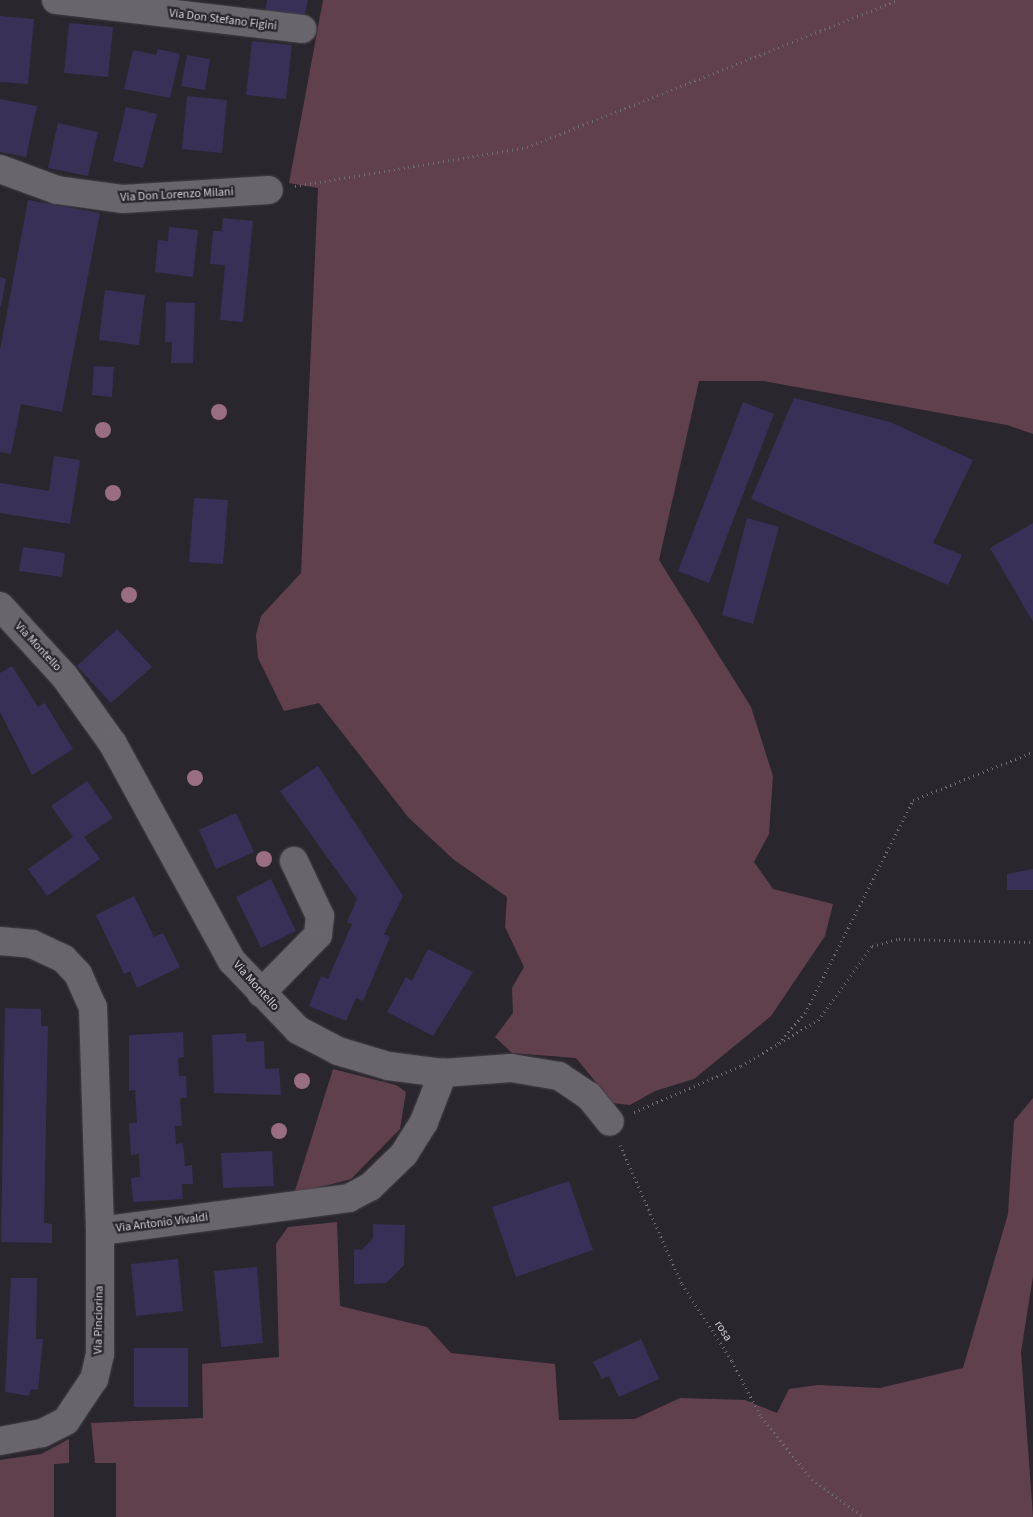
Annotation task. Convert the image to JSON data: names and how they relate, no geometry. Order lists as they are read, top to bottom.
{
  "streets": {
    "street": [
      "Via Don Stefano Figini",
      "Via Don Lorenzo Milani",
      "Via Montello",
      "Via Antonio Vivaldi",
      "Via Pinciorina"
    ],
    "path": ["rosa"]
  },
  "crossings": [
    ["Via Montello", "Via Antonio Vivaldi"],
    ["Via Montello", "rosa"],
    ["Via Antonio Vivaldi", "Via Pinciorina"]
  ]
}
